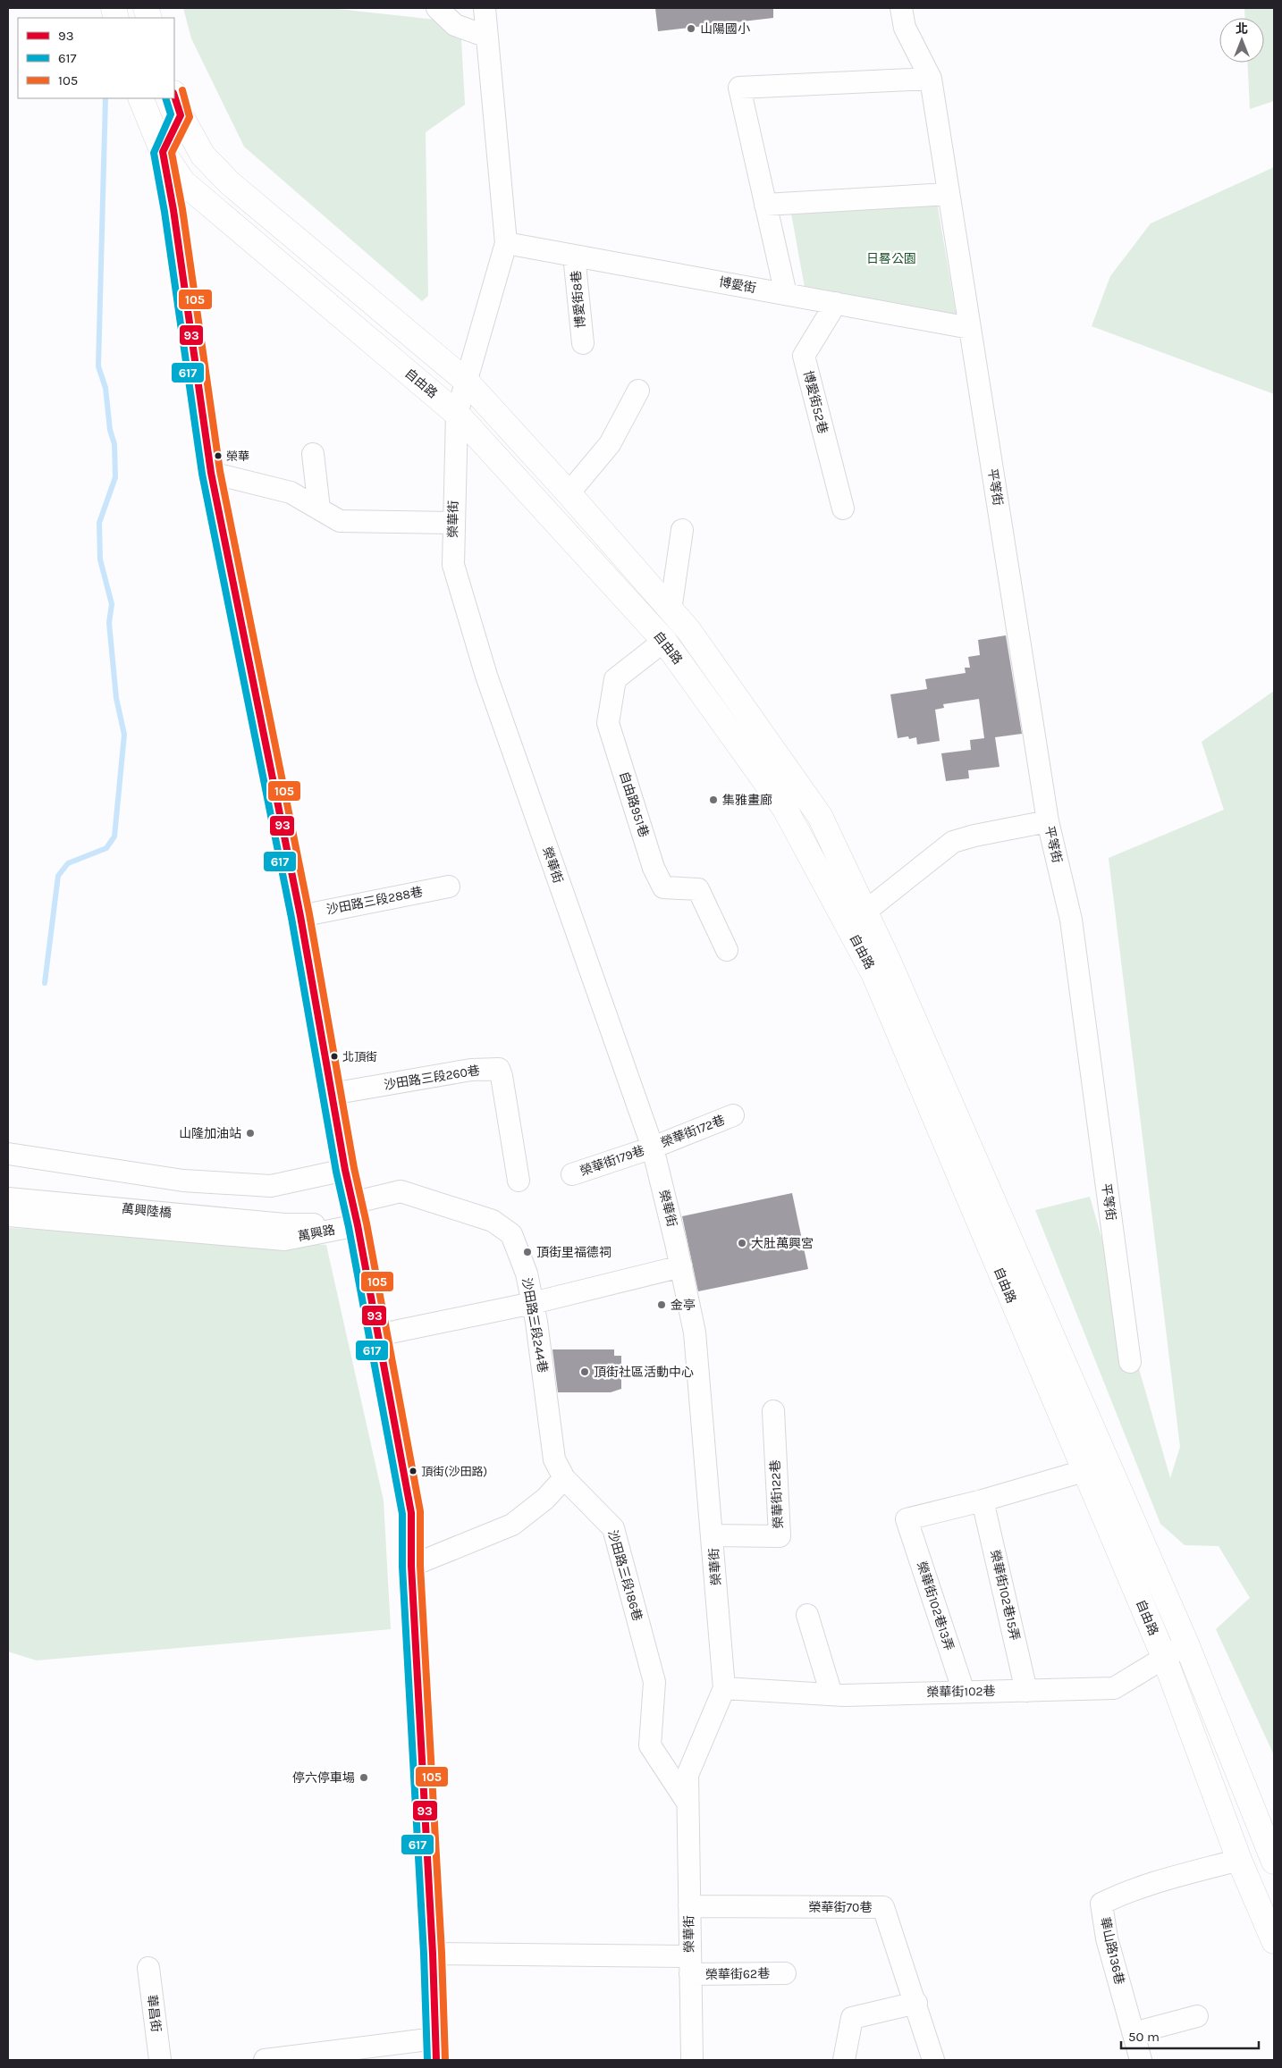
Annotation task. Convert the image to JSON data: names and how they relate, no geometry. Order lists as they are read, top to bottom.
{
  "streets": {
    "main road": ["自由路"],
    "street": [
      "博愛街",
      "博愛街8巷",
      "博愛街52巷",
      "平等街",
      "榮華街",
      "自由路951巷",
      "沙田路三段288巷",
      "沙田路三段260巷",
      "榮華街172巷",
      "榮華街179巷",
      "萬興陸橋",
      "萬興路",
      "沙田路三段244巷",
      "榮華街122巷",
      "沙田路三段186巷",
      "榮華街102巷15弄",
      "榮華街102巷13弄",
      "榮華街102巷",
      "榮華街70巷",
      "華山路136巷",
      "榮華街62巷",
      "華昌街"
    ]
  },
  "crossings": [
    ["博愛街", "博愛街8巷"],
    ["博愛街", "博愛街52巷"],
    ["博愛街", "平等街"],
    ["博愛街", "榮華街"],
    ["自由路", "榮華街"],
    ["自由路", "自由路951巷"],
    ["自由路", "榮華街102巷"],
    ["自由路", "華山路136巷"],
    ["榮華街", "榮華街172巷"],
    ["榮華街", "榮華街179巷"],
    ["榮華街", "榮華街122巷"],
    ["榮華街", "沙田路三段186巷"],
    ["榮華街", "榮華街102巷"],
    ["榮華街", "榮華街70巷"],
    ["榮華街", "榮華街62巷"],
    ["榮華街172巷", "榮華街179巷"],
    ["萬興陸橋", "萬興路"],
    ["沙田路三段244巷", "沙田路三段186巷"],
    ["榮華街102巷15弄", "榮華街102巷13弄"],
    ["榮華街102巷15弄", "榮華街102巷"],
    ["榮華街102巷13弄", "榮華街102巷"]
  ],
  "parks": ["日晷公園"],
  "places": [
    "山陽國小",
    "榮華",
    "集雅畫廊",
    "北頂街",
    "山隆加油站",
    "大肚萬興宮",
    "頂街里福德祠",
    "金亭",
    "頂街社區活動中心",
    "頂街(沙田路)",
    "停六停車場"
  ],
  "lines": ["transit line 105", "transit line 93", "transit line 617"],
  "legend": ["93", "617", "105"],
  "scale_bar": "50 m",
  "north": "top"
}
